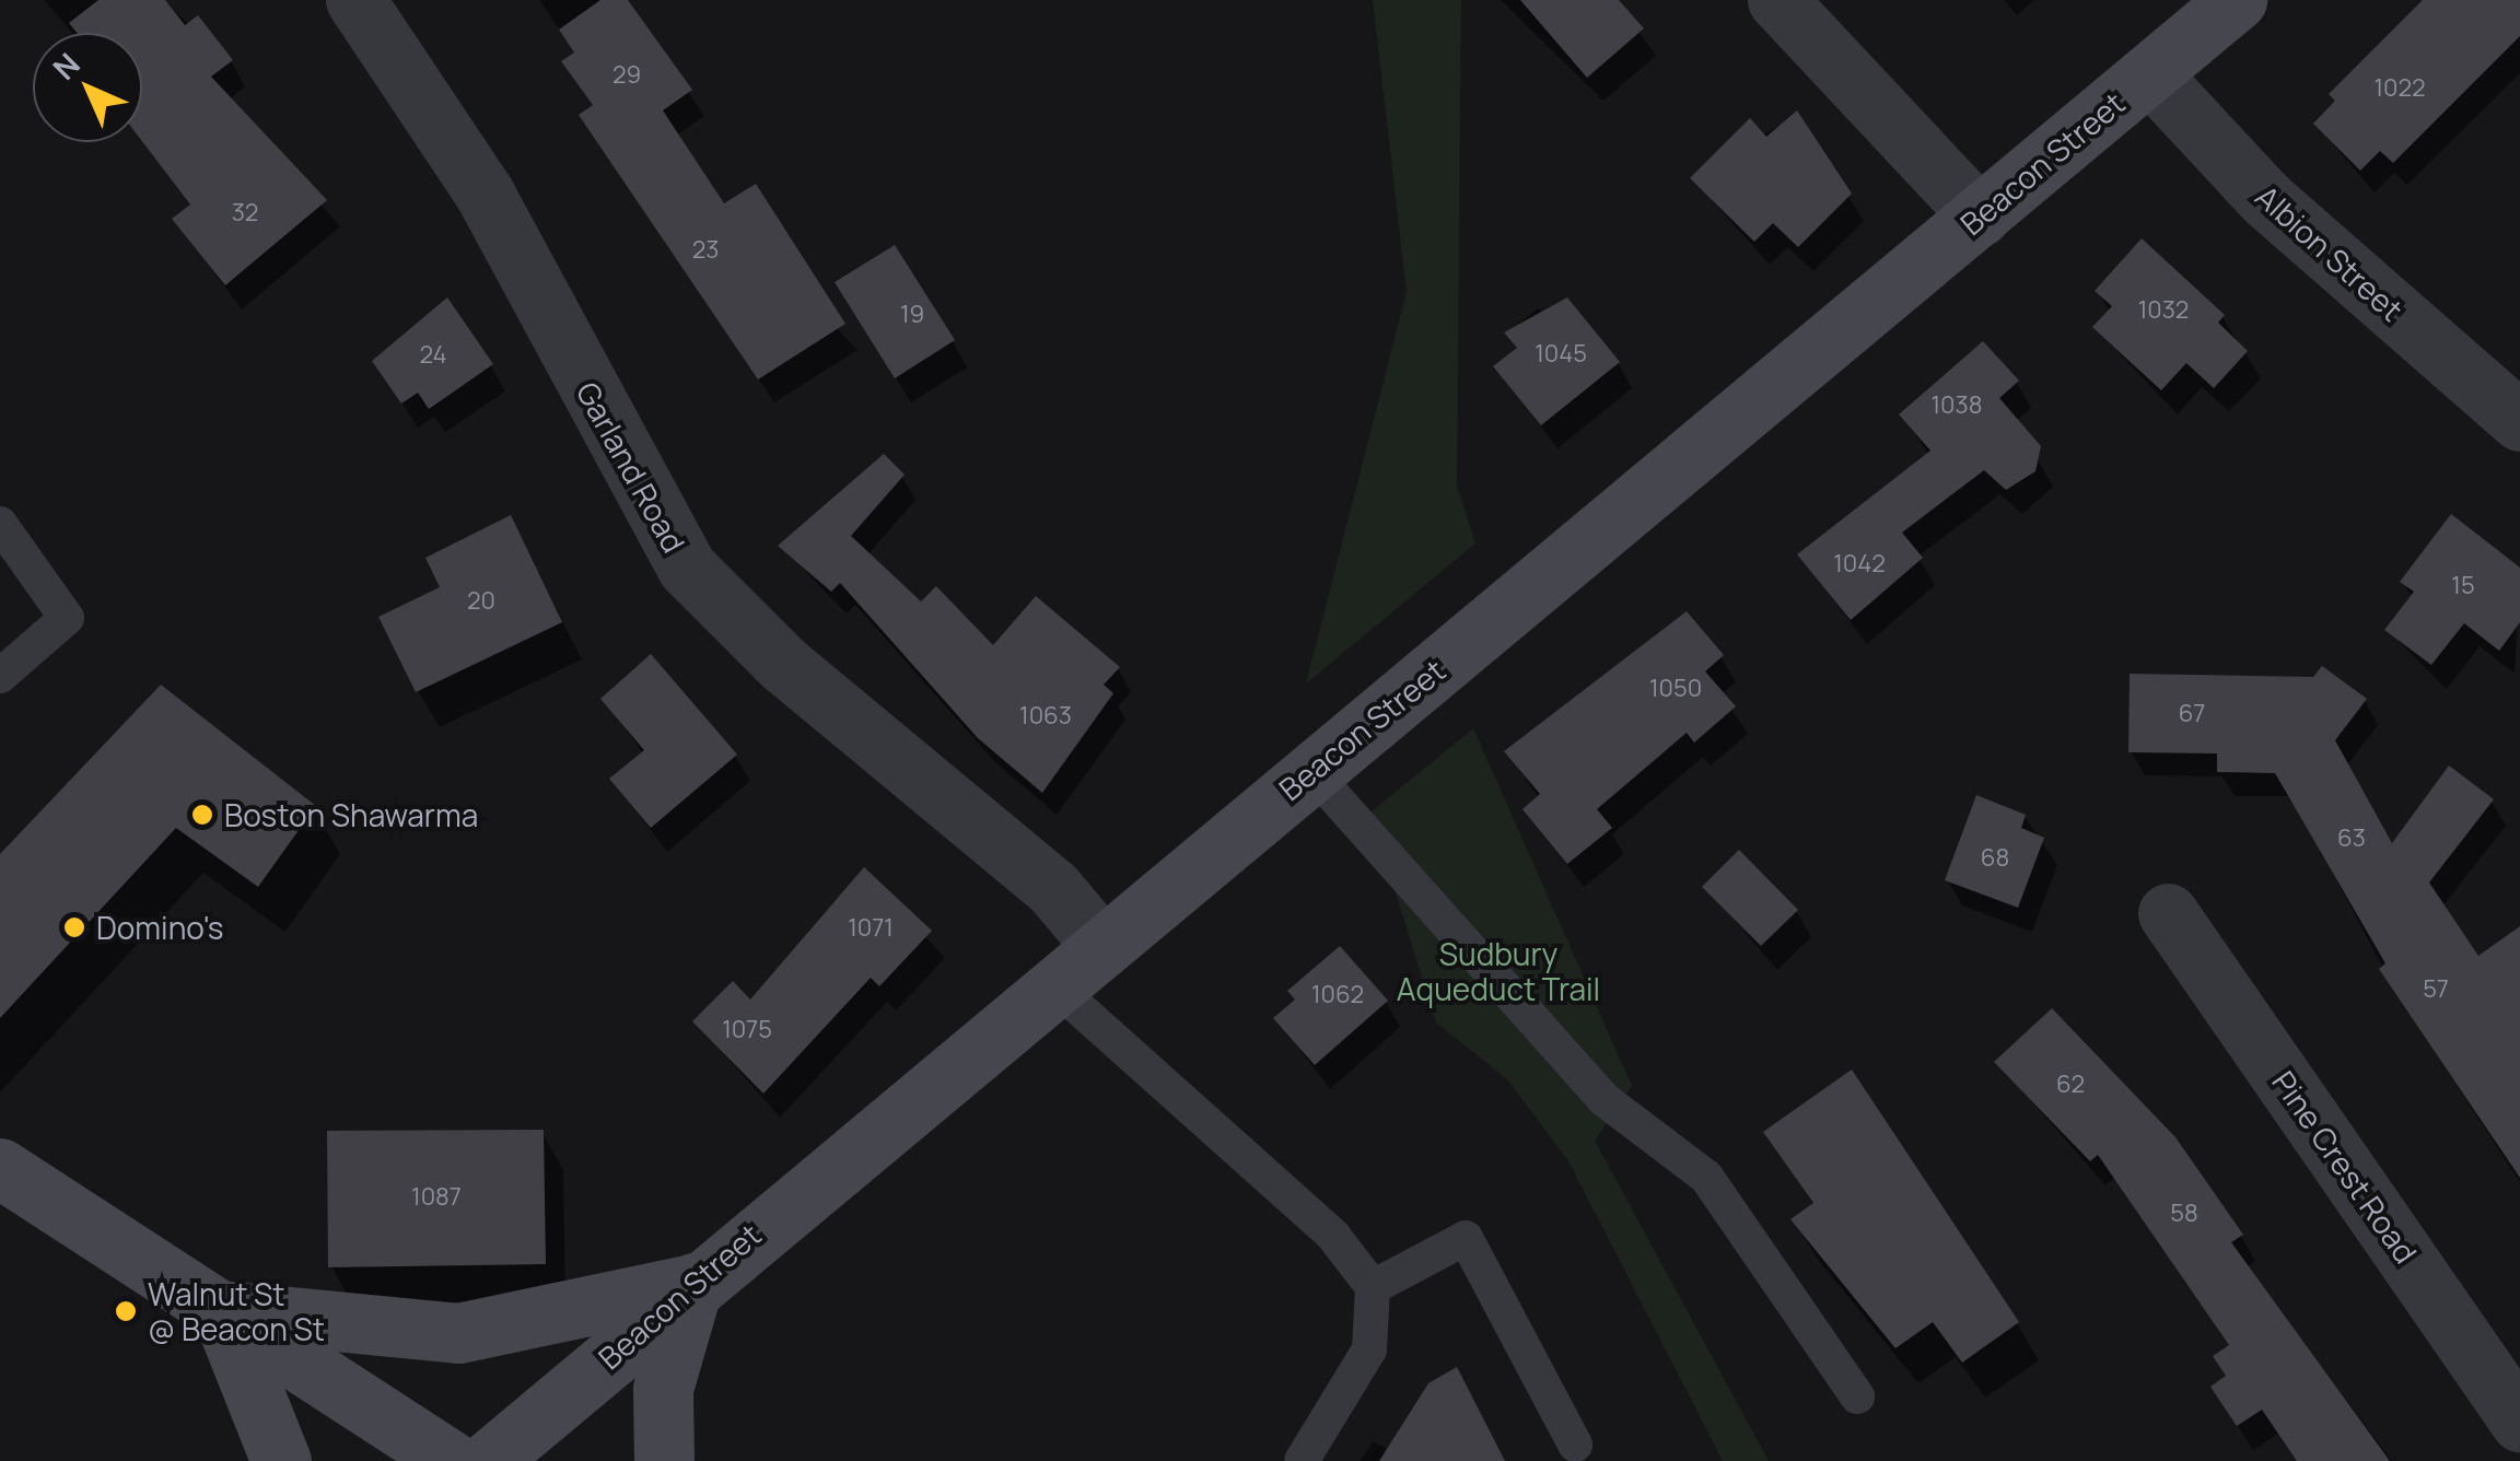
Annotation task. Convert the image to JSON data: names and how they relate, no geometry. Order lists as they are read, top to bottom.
{
  "streets": {
    "main road": ["Beacon Street"],
    "street": ["Albion Street", "Garland Road", "Pine Crest Road"]
  },
  "crossings": [
    ["Beacon Street", "Albion Street"],
    ["Beacon Street", "Garland Road"]
  ],
  "parks": ["Sudbury Aqueduct Trail"],
  "places": ["Boston Shawarma", "Domino's", "Walnut St @ Beacon St"],
  "house_numbers": [
    "29",
    "1022",
    "32",
    "23",
    "1032",
    "19",
    "1045",
    "24",
    "1038",
    "1042",
    "15",
    "20",
    "1050",
    "67",
    "1063",
    "63",
    "68",
    "1071",
    "57",
    "1062",
    "1075",
    "62",
    "1087",
    "58"
  ],
  "north": "top left"
}
